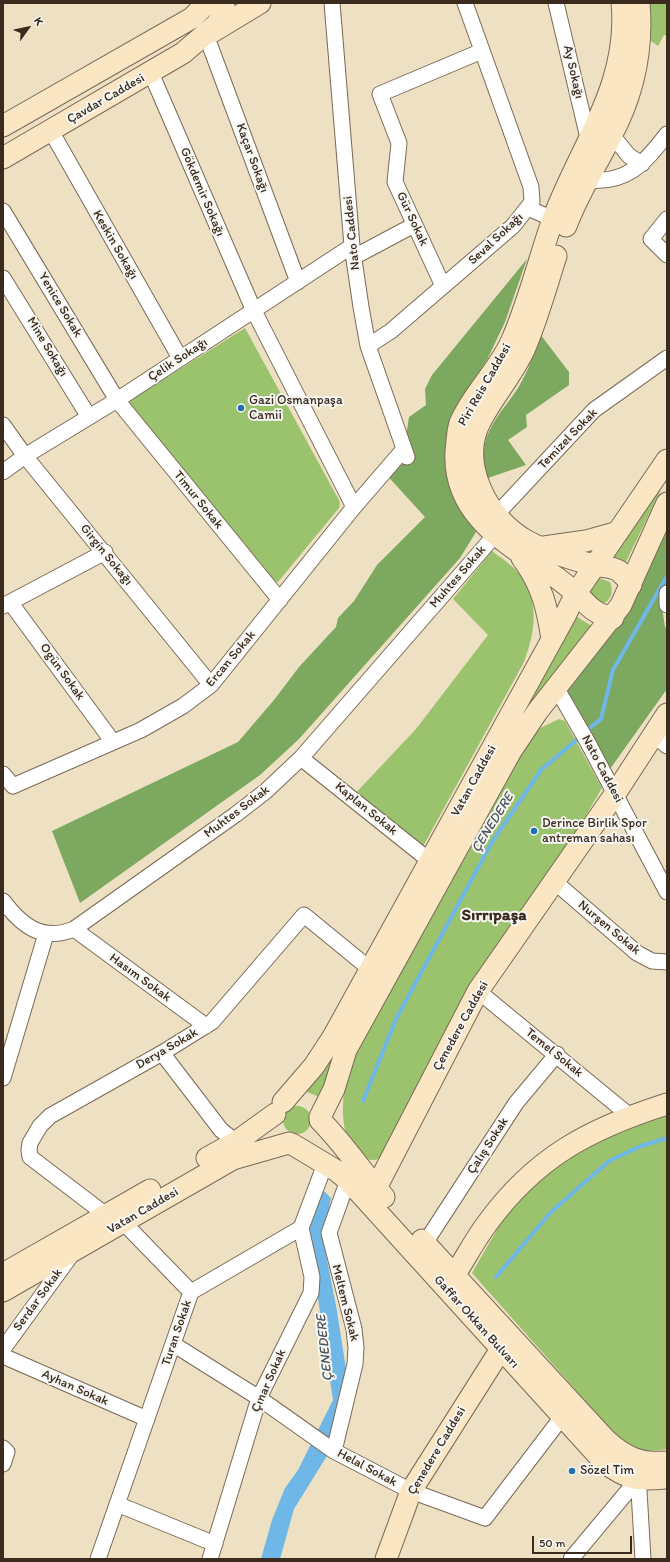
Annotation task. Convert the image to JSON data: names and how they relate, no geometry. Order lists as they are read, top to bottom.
{
  "streets": {
    "main road": [
      "Çavdar Caddesi",
      "Piri Reis Caddesi",
      "Vatan Caddesi",
      "Çenedere Caddesi",
      "Gaffar Okkan Bulvarı"
    ],
    "street": [
      "Ay Sokağı",
      "Kaçar Sokağı",
      "Gökdemir Sokağı",
      "Gür Sokak",
      "Nato Caddesi",
      "Seval Sokağı",
      "Keskin Sokağı",
      "Yenice Sokak",
      "Mine Sokağı",
      "Çelik Sokağı",
      "Temizel Sokak",
      "Timur Sokak",
      "Girgin Sokağı",
      "Muhtes Sokak",
      "Ercan Sokak",
      "Ogün Sokak",
      "Kaplan Sokak",
      "Nurşen Sokak",
      "Hasım Sokak",
      "Derya Sokak",
      "Temel Sokak",
      "Çalış Sokak",
      "Serdar Sokak",
      "Meltem Sokak",
      "Turan Sokak",
      "Çınar Sokak",
      "Ayhan Sokak",
      "Helal Sokak"
    ]
  },
  "crossings": [
    ["Ay Sokağı", "Piri Reis Caddesi"],
    ["Çavdar Caddesi", "Kaçar Sokağı"],
    ["Çavdar Caddesi", "Gökdemir Sokağı"],
    ["Çavdar Caddesi", "Keskin Sokağı"],
    ["Kaçar Sokağı", "Çelik Sokağı"],
    ["Gökdemir Sokağı", "Çelik Sokağı"],
    ["Gökdemir Sokağı", "Ercan Sokak"],
    ["Gür Sokak", "Seval Sokağı"],
    ["Gür Sokak", "Çelik Sokağı"],
    ["Nato Caddesi", "Seval Sokağı"],
    ["Nato Caddesi", "Çelik Sokağı"],
    ["Nato Caddesi", "Ercan Sokak"],
    ["Nato Caddesi", "Vatan Caddesi"],
    ["Nato Caddesi", "Çenedere Caddesi"],
    ["Keskin Sokağı", "Çelik Sokağı"],
    ["Yenice Sokak", "Çelik Sokağı"],
    ["Yenice Sokak", "Timur Sokak"],
    ["Mine Sokağı", "Çelik Sokağı"],
    ["Çelik Sokağı", "Timur Sokak"],
    ["Çelik Sokağı", "Girgin Sokağı"],
    ["Piri Reis Caddesi", "Temizel Sokak"],
    ["Piri Reis Caddesi", "Muhtes Sokak"],
    ["Piri Reis Caddesi", "Vatan Caddesi"],
    ["Temizel Sokak", "Muhtes Sokak"],
    ["Timur Sokak", "Ercan Sokak"],
    ["Girgin Sokağı", "Ercan Sokak"],
    ["Muhtes Sokak", "Kaplan Sokak"],
    ["Muhtes Sokak", "Hasım Sokak"],
    ["Ercan Sokak", "Ogün Sokak"],
    ["Vatan Caddesi", "Kaplan Sokak"],
    ["Vatan Caddesi", "Derya Sokak"],
    ["Vatan Caddesi", "Serdar Sokak"],
    ["Vatan Caddesi", "Gaffar Okkan Bulvarı"],
    ["Nurşen Sokak", "Çenedere Caddesi"],
    ["Hasım Sokak", "Derya Sokak"],
    ["Çenedere Caddesi", "Temel Sokak"],
    ["Çenedere Caddesi", "Gaffar Okkan Bulvarı"],
    ["Çenedere Caddesi", "Helal Sokak"],
    ["Temel Sokak", "Çalış Sokak"],
    ["Çalış Sokak", "Gaffar Okkan Bulvarı"],
    ["Meltem Sokak", "Gaffar Okkan Bulvarı"],
    ["Meltem Sokak", "Helal Sokak"],
    ["Gaffar Okkan Bulvarı", "Helal Sokak"],
    ["Turan Sokak", "Çınar Sokak"],
    ["Turan Sokak", "Ayhan Sokak"],
    ["Turan Sokak", "Helal Sokak"],
    ["Çınar Sokak", "Helal Sokak"]
  ],
  "districts": ["Sırrıpaşa"],
  "water": ["ÇENEDERE"],
  "places": ["Gazi Osmanpaşa Camii", "Derince Birlik Spor antreman sahası", "Sözel Tim"],
  "scale_bar": "50 m",
  "north": "top right"
}
